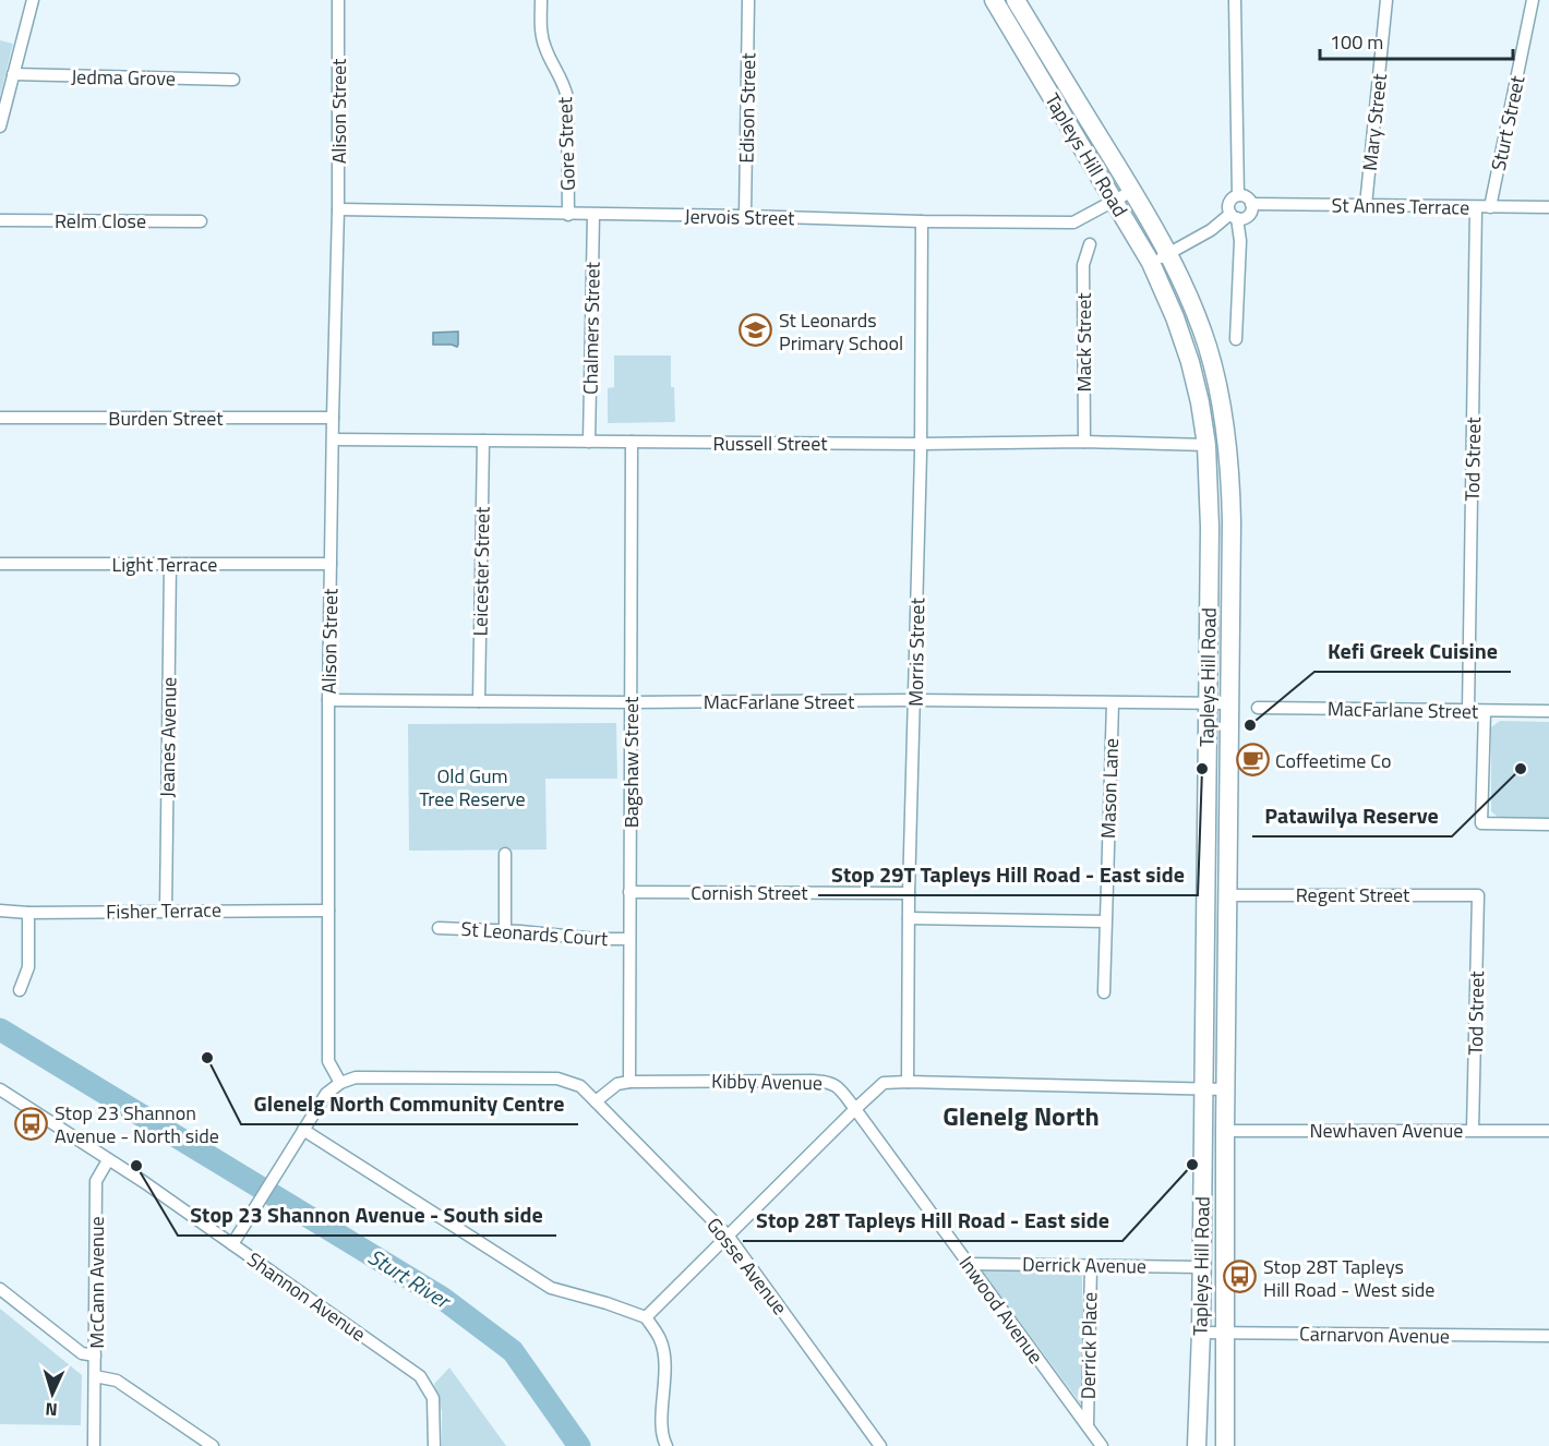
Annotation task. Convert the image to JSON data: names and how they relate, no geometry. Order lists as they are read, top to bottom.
{
  "streets": {
    "main road": ["Tapleys Hill Road"],
    "street": [
      "Jedma Grove",
      "Edison Street",
      "Alison Street",
      "Mary Street",
      "Sturt Street",
      "Gore Street",
      "St Annes Terrace",
      "Jervois Street",
      "Relm Close",
      "Chalmers Street",
      "Mack Street",
      "Burden Street",
      "Russell Street",
      "Tod Street",
      "Light Terrace",
      "Leicester Street",
      "Morris Street",
      "MacFarlane Street",
      "Jeanes Avenue",
      "Bagshaw Street",
      "Mason Lane",
      "Cornish Street",
      "Regent Street",
      "Fisher Terrace",
      "St Leonards Court",
      "Kibby Avenue",
      "Newhaven Avenue",
      "Derrick Avenue",
      "Gosse Avenue",
      "McCann Avenue",
      "Shannon Avenue",
      "Inwood Avenue",
      "Carnarvon Avenue",
      "Derrick Place"
    ]
  },
  "crossings": [
    ["Edison Street", "Jervois Street"],
    ["Alison Street", "Jervois Street"],
    ["Alison Street", "Burden Street"],
    ["Alison Street", "Russell Street"],
    ["Alison Street", "Light Terrace"],
    ["Alison Street", "MacFarlane Street"],
    ["Alison Street", "Fisher Terrace"],
    ["Mary Street", "St Annes Terrace"],
    ["Sturt Street", "St Annes Terrace"],
    ["Gore Street", "Jervois Street"],
    ["Tapleys Hill Road", "Jervois Street"],
    ["Tapleys Hill Road", "Russell Street"],
    ["Tapleys Hill Road", "MacFarlane Street"],
    ["Tapleys Hill Road", "Regent Street"],
    ["Tapleys Hill Road", "Newhaven Avenue"],
    ["Tapleys Hill Road", "Derrick Avenue"],
    ["Tapleys Hill Road", "Carnarvon Avenue"],
    ["St Annes Terrace", "Tod Street"],
    ["Jervois Street", "Chalmers Street"],
    ["Jervois Street", "Morris Street"],
    ["Chalmers Street", "Russell Street"],
    ["Mack Street", "Russell Street"],
    ["Russell Street", "Leicester Street"],
    ["Russell Street", "Morris Street"],
    ["Russell Street", "Bagshaw Street"],
    ["Tod Street", "MacFarlane Street"],
    ["Tod Street", "Regent Street"],
    ["Tod Street", "Newhaven Avenue"],
    ["Light Terrace", "Jeanes Avenue"],
    ["Leicester Street", "MacFarlane Street"],
    ["Morris Street", "MacFarlane Street"],
    ["Morris Street", "Cornish Street"],
    ["MacFarlane Street", "Bagshaw Street"],
    ["MacFarlane Street", "Mason Lane"],
    ["Jeanes Avenue", "Fisher Terrace"],
    ["Bagshaw Street", "Cornish Street"],
    ["Bagshaw Street", "St Leonards Court"],
    ["Bagshaw Street", "Kibby Avenue"],
    ["Kibby Avenue", "Gosse Avenue"],
    ["Kibby Avenue", "Inwood Avenue"],
    ["Derrick Avenue", "Inwood Avenue"],
    ["Derrick Avenue", "Derrick Place"],
    ["McCann Avenue", "Shannon Avenue"],
    ["Inwood Avenue", "Derrick Place"]
  ],
  "districts": ["Glenelg North"],
  "water": ["Sturt River"],
  "parks": ["Old Gum Tree Reserve"],
  "places": {
    "school or university": ["St Leonards Primary School"],
    "other": [
      "Kefi Greek Cuisine",
      "Stop 29T Tapleys Hill Road - East side",
      "Patawilya Reserve",
      "Glenelg North Community Centre",
      "Stop 28T Tapleys Hill Road - East side",
      "Stop 23 Shannon Avenue - South side"
    ],
    "cafe": ["Coffeetime Co"],
    "bus stop": ["Stop 23 Shannon Avenue - North side", "Stop 28T Tapleys Hill Road - West side"]
  },
  "scale_bar": "100 m",
  "north": "bottom"
}
